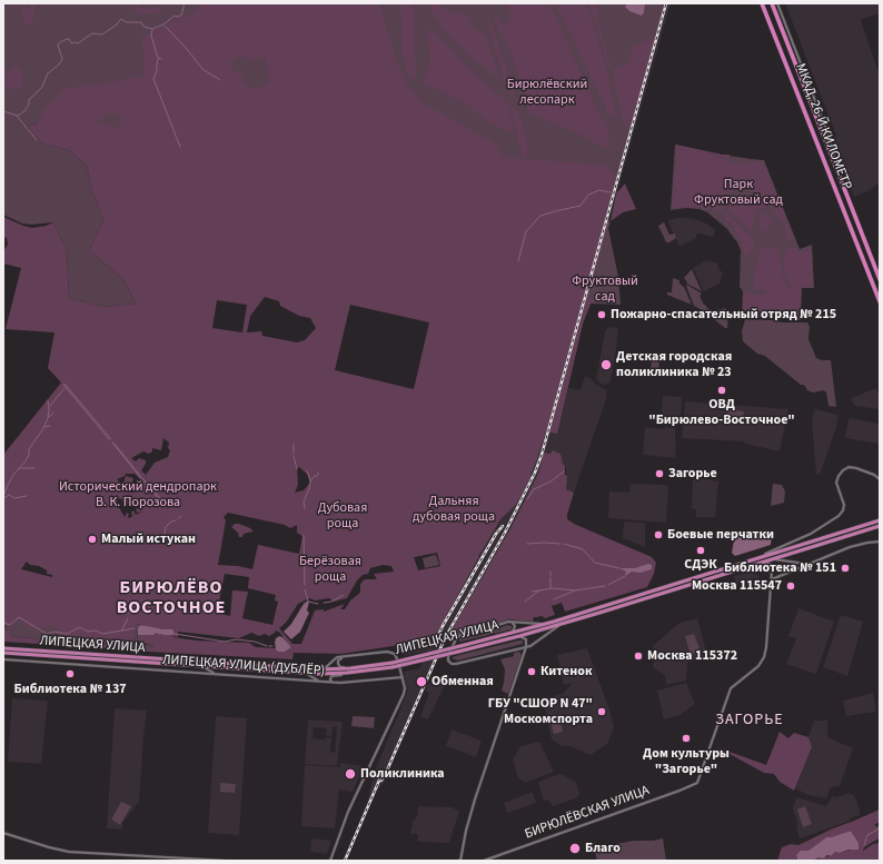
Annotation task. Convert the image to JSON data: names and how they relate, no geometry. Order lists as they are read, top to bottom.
{
  "streets": {
    "highway": ["МКАД, 26-Й КИЛОМЕТР"],
    "main road": ["ЛИПЕЦКАЯ УЛИЦА"],
    "street": ["ЛИПЕЦКАЯ УЛИЦА (ДУБЛЁР)", "БИРЮЛЁВСКАЯ УЛИЦА"]
  },
  "districts": ["БИРЮЛЁВО ВОСТОЧНОЕ", "ЗАГОРЬЕ"],
  "parks": [
    "Бирюлёвский лесопарк",
    "Парк Фруктовый сад",
    "Фруктовый сад",
    "Исторический дендропарк В. К. Порозова",
    "Дальняя дубовая роща",
    "Дубовая роща",
    "Берёзовая роща"
  ],
  "places": [
    "Пожарно-спасательный отряд № 215",
    "Детская городская поликлиника № 23",
    "ОВД \"Бирюлево-Восточное\"",
    "Загорье",
    "Боевые перчатки",
    "Малый истукан",
    "СДЭК",
    "Библиотека № 151",
    "Москва 115547",
    "Москва 115372",
    "Китенок",
    "Библиотека № 137",
    "Обменная",
    "ГБУ \"СШОР N 47\" Москомспорта",
    "Дом культуры \"Загорье\"",
    "Поликлиника",
    "Благо"
  ]
}
